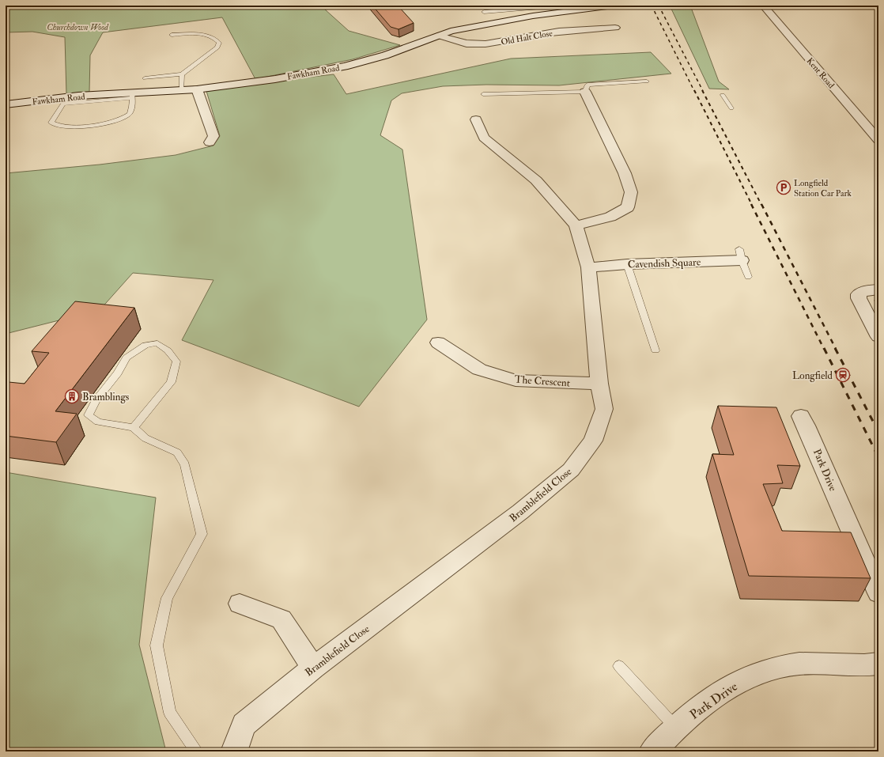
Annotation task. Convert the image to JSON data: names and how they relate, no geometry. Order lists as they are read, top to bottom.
{
  "streets": {
    "street": [
      "Old Halt Close",
      "Fawkham Road",
      "Kent Road",
      "Cavendish Square",
      "The Crescent",
      "Park Drive",
      "Bramblefield Close"
    ]
  },
  "crossings": [
    ["Old Halt Close", "Fawkham Road"],
    ["Cavendish Square", "Bramblefield Close"],
    ["The Crescent", "Bramblefield Close"]
  ],
  "parks": ["Churchdown Wood"],
  "places": {
    "parking": ["Longfield Station Car Park"],
    "station": ["Longfield"],
    "building": ["Bramblings"]
  }
}
